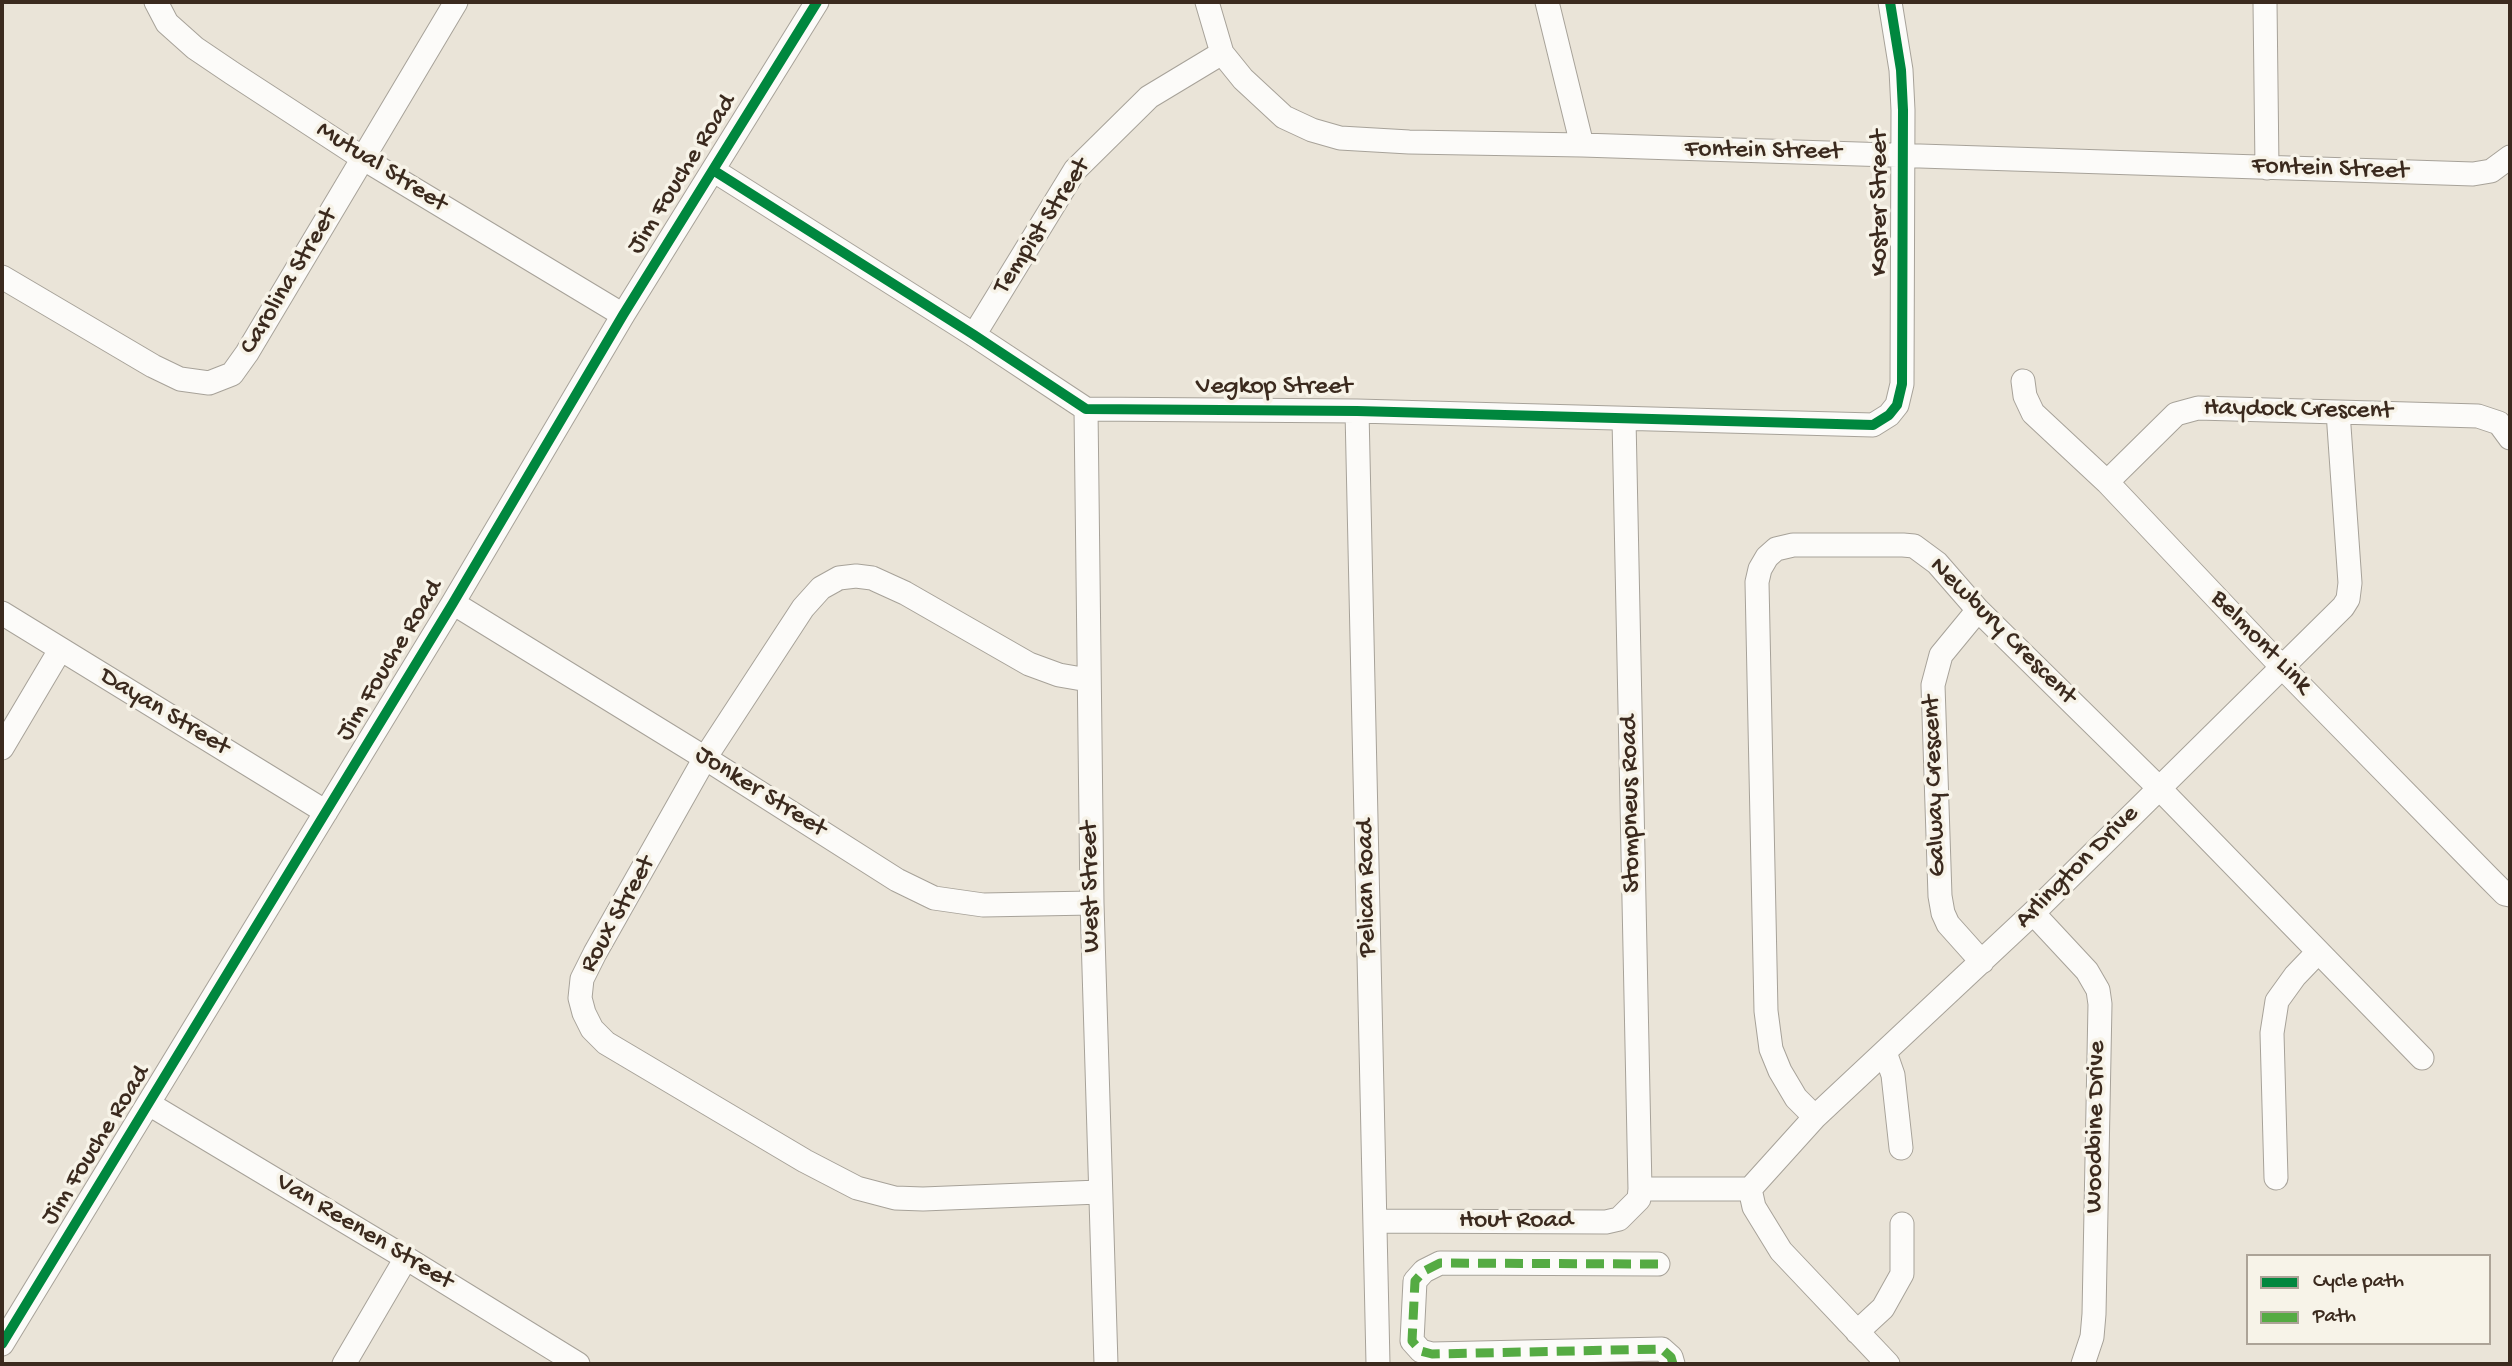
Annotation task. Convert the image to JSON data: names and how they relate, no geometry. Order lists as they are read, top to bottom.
{
  "streets": {
    "street": [
      "Fontein Street",
      "Mutual Street",
      "Jim Fouche Road",
      "Koster Street",
      "Tempist Street",
      "Carolina Street",
      "Vegkop Street",
      "Haydock Crescent",
      "Newbury Crescent",
      "Belmont Link",
      "Dayan Street",
      "Galway Crescent",
      "Jonker Street",
      "Stompneus Road",
      "Arlington Drive",
      "West Street",
      "Pelican Road",
      "Roux Street",
      "Woodbine Drive",
      "Hout Road",
      "Van Reenen Street"
    ]
  },
  "crossings": [
    ["Fontein Street", "Koster Street"],
    ["Fontein Street", "Tempist Street"],
    ["Mutual Street", "Jim Fouche Road"],
    ["Mutual Street", "Carolina Street"],
    ["Jim Fouche Road", "Dayan Street"],
    ["Jim Fouche Road", "Jonker Street"],
    ["Jim Fouche Road", "Van Reenen Street"],
    ["Koster Street", "Vegkop Street"],
    ["Vegkop Street", "Stompneus Road"],
    ["Vegkop Street", "West Street"],
    ["Vegkop Street", "Pelican Road"],
    ["Haydock Crescent", "Belmont Link"],
    ["Haydock Crescent", "Arlington Drive"],
    ["Newbury Crescent", "Galway Crescent"],
    ["Newbury Crescent", "Arlington Drive"],
    ["Belmont Link", "Arlington Drive"],
    ["Galway Crescent", "Arlington Drive"],
    ["Jonker Street", "West Street"],
    ["Jonker Street", "Roux Street"],
    ["Stompneus Road", "Hout Road"],
    ["Arlington Drive", "Woodbine Drive"],
    ["West Street", "Roux Street"],
    ["Pelican Road", "Hout Road"]
  ],
  "legend": ["Cycle path", "Path"]
}
